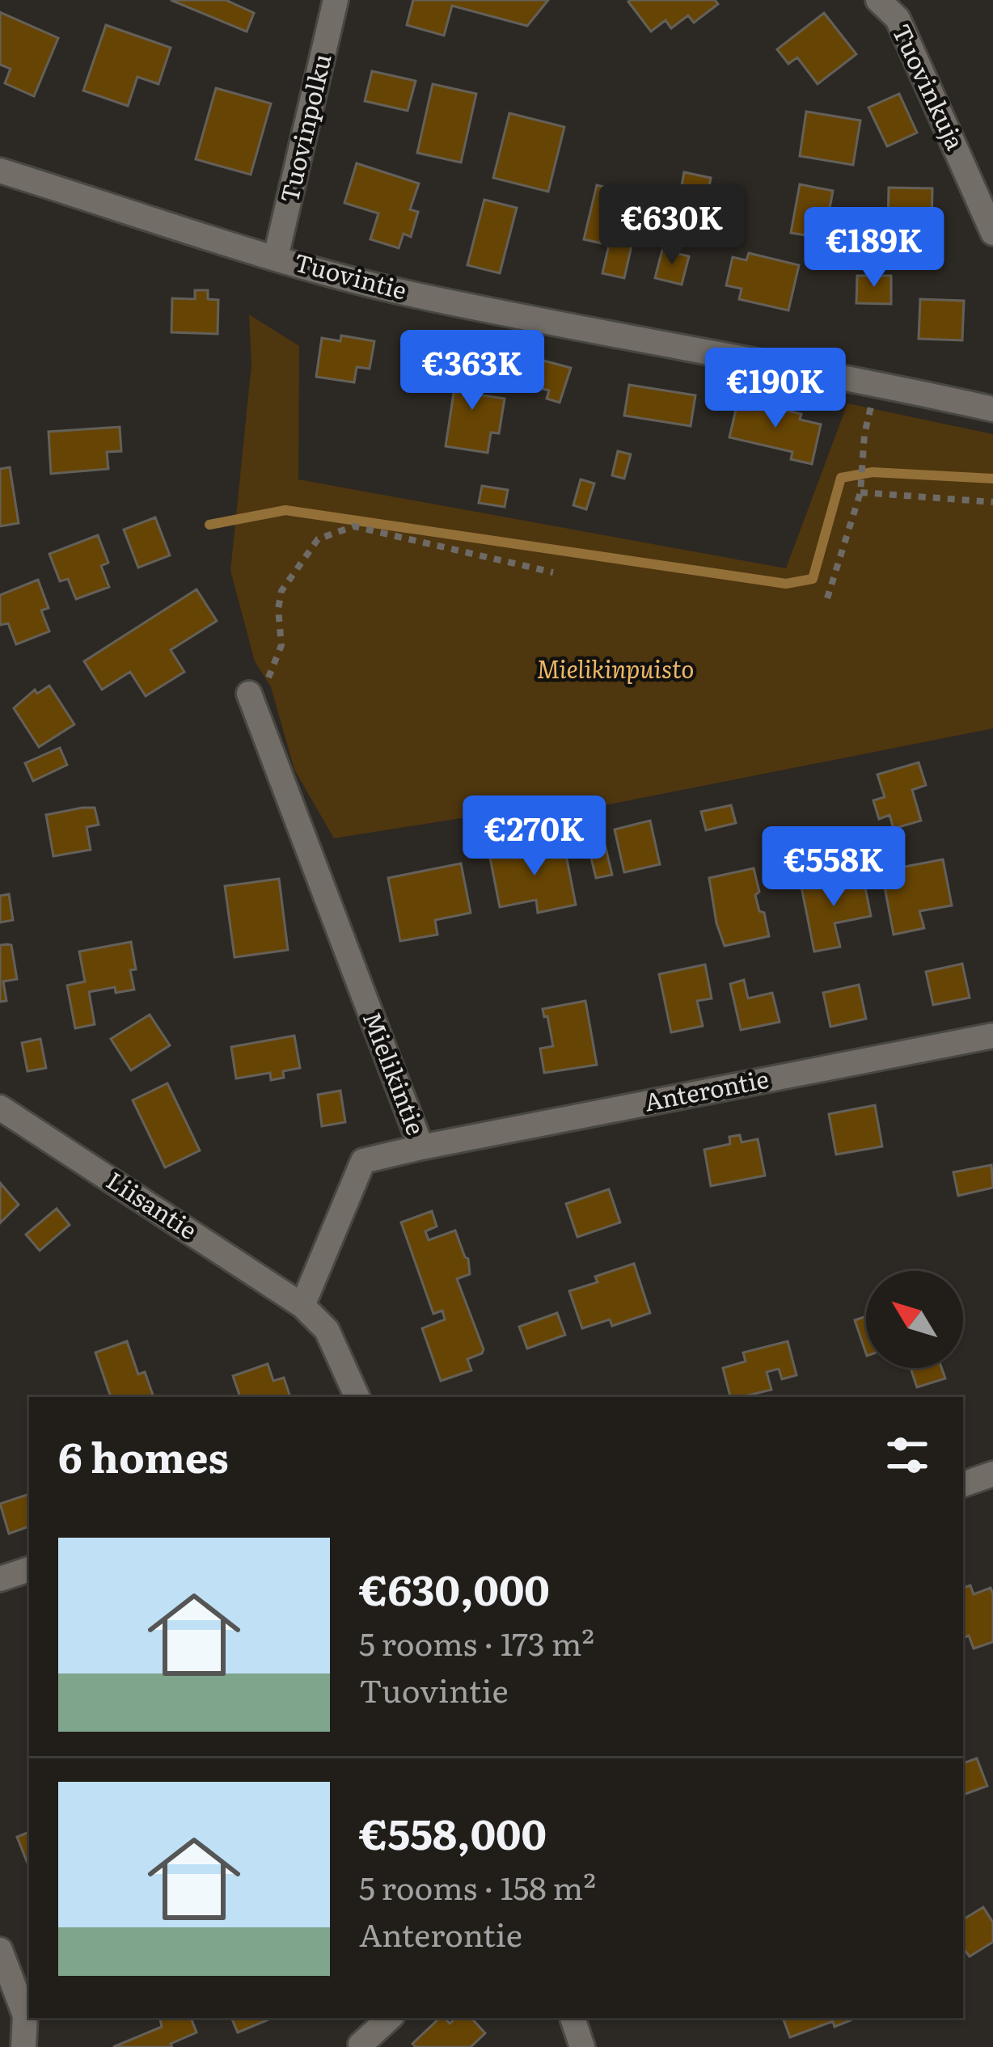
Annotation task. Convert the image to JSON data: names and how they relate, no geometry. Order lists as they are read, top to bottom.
{
  "streets": {
    "street": [
      "Tuovinkuja",
      "Tuovinpolku",
      "Tuovintie",
      "Mielikintie",
      "Anterontie",
      "Liisantie"
    ]
  },
  "crossings": [
    ["Tuovinpolku", "Tuovintie"],
    ["Mielikintie", "Anterontie"],
    ["Mielikintie", "Liisantie"]
  ],
  "parks": ["Mielikinpuisto"],
  "north": "top left",
  "page": {
    "price": [
      "€630K",
      "€189K",
      "€363K",
      "€190K",
      "€270K",
      "€558K"
    ],
    "heading": "6 homes",
    "list": [
      {
        "name": "€630,000",
        "note": "5 rooms · 173 m² · Tuovintie"
      },
      {
        "name": "€558,000",
        "note": "5 rooms · 158 m² · Anterontie"
      }
    ]
  }
}
